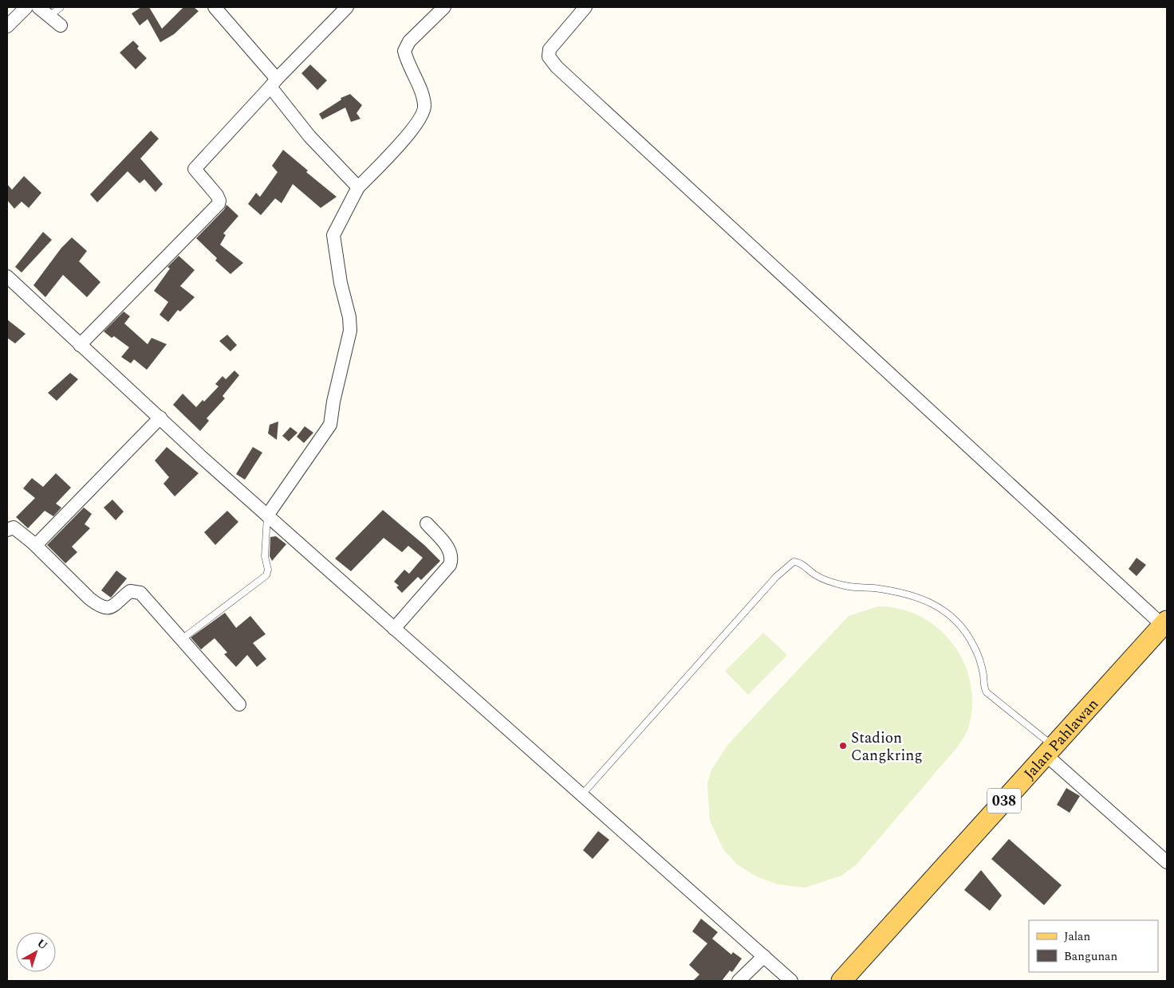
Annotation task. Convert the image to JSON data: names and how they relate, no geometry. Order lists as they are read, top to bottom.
{
  "streets": {
    "main road": ["Jalan Pahlawan", "038"]
  },
  "places": ["Stadion Cangkring"],
  "legend": ["Jalan", "Bangunan"],
  "north": "top right"
}
